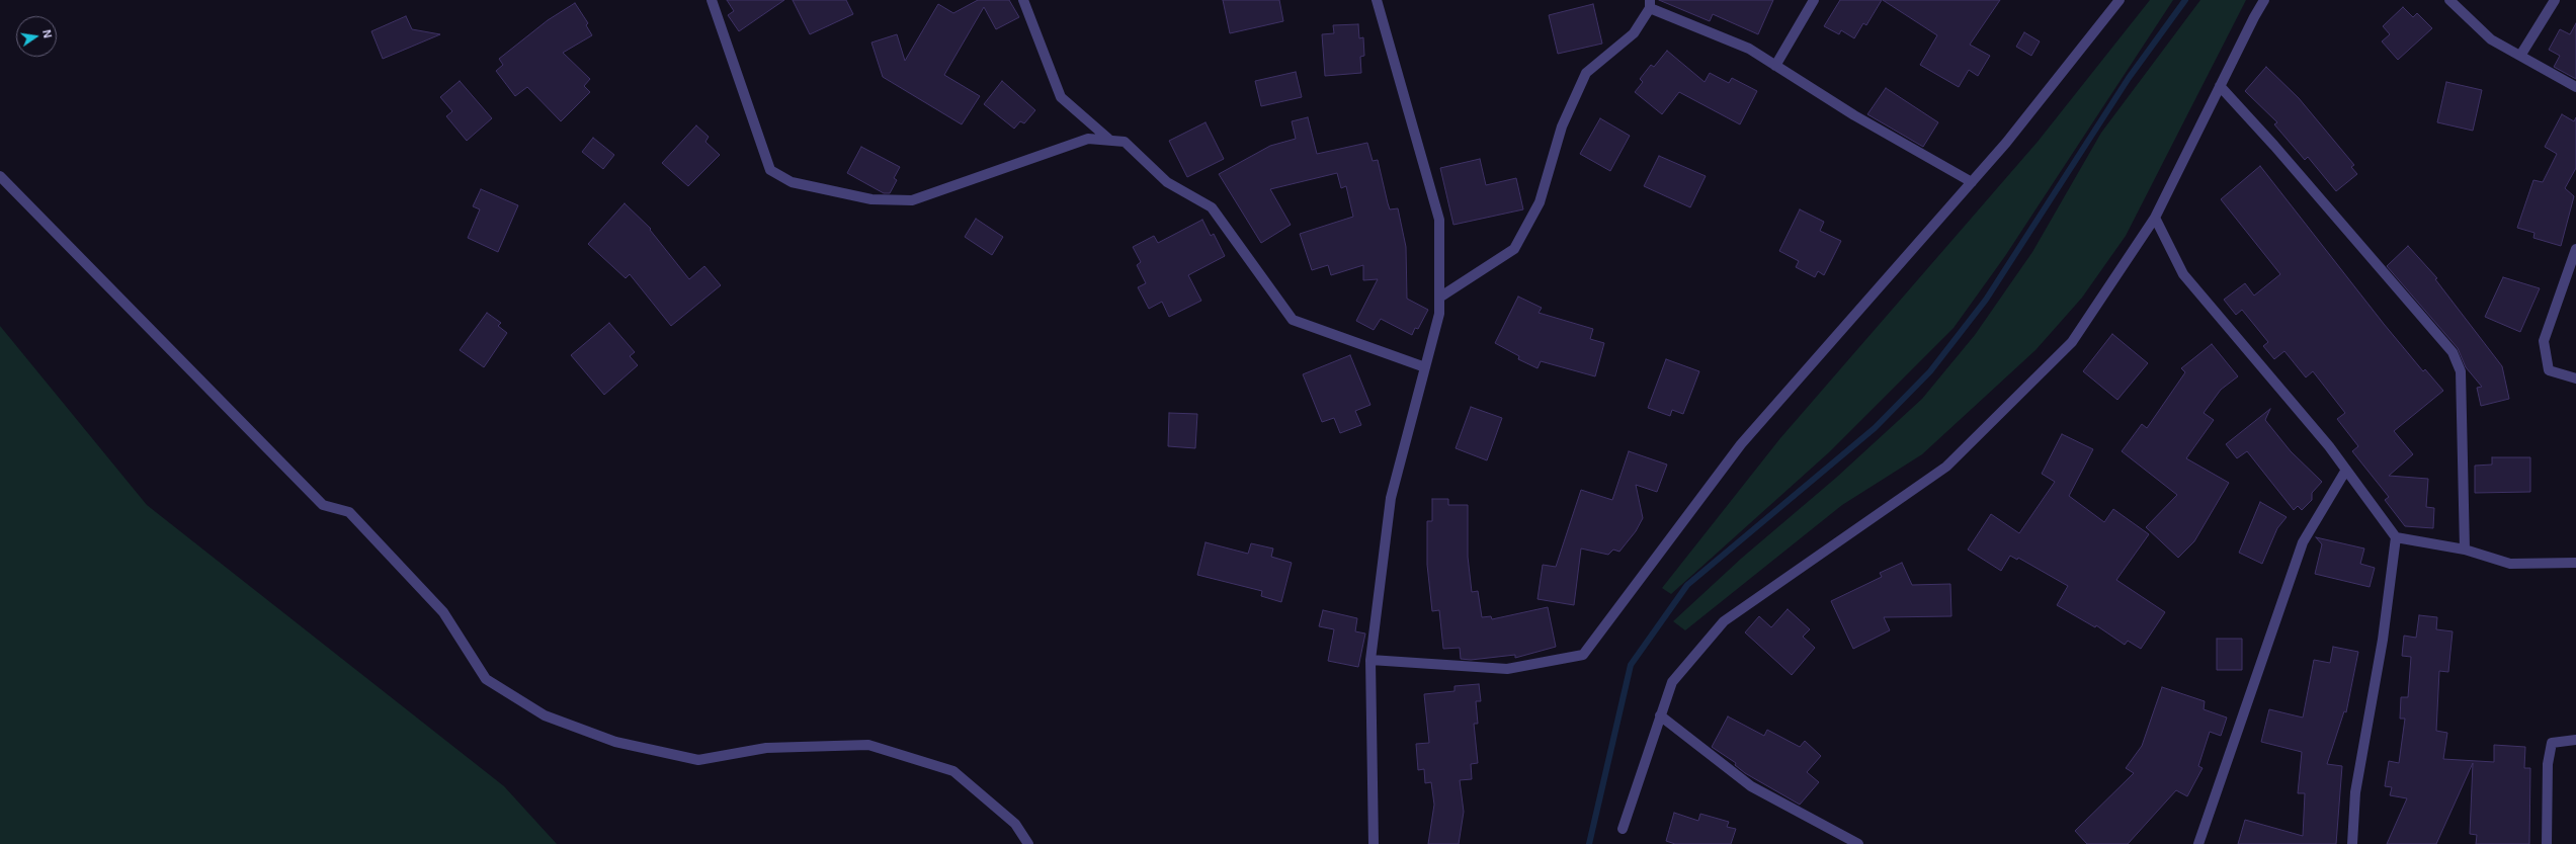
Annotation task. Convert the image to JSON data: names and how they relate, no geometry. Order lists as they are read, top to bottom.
{
  "north": "right"
}
